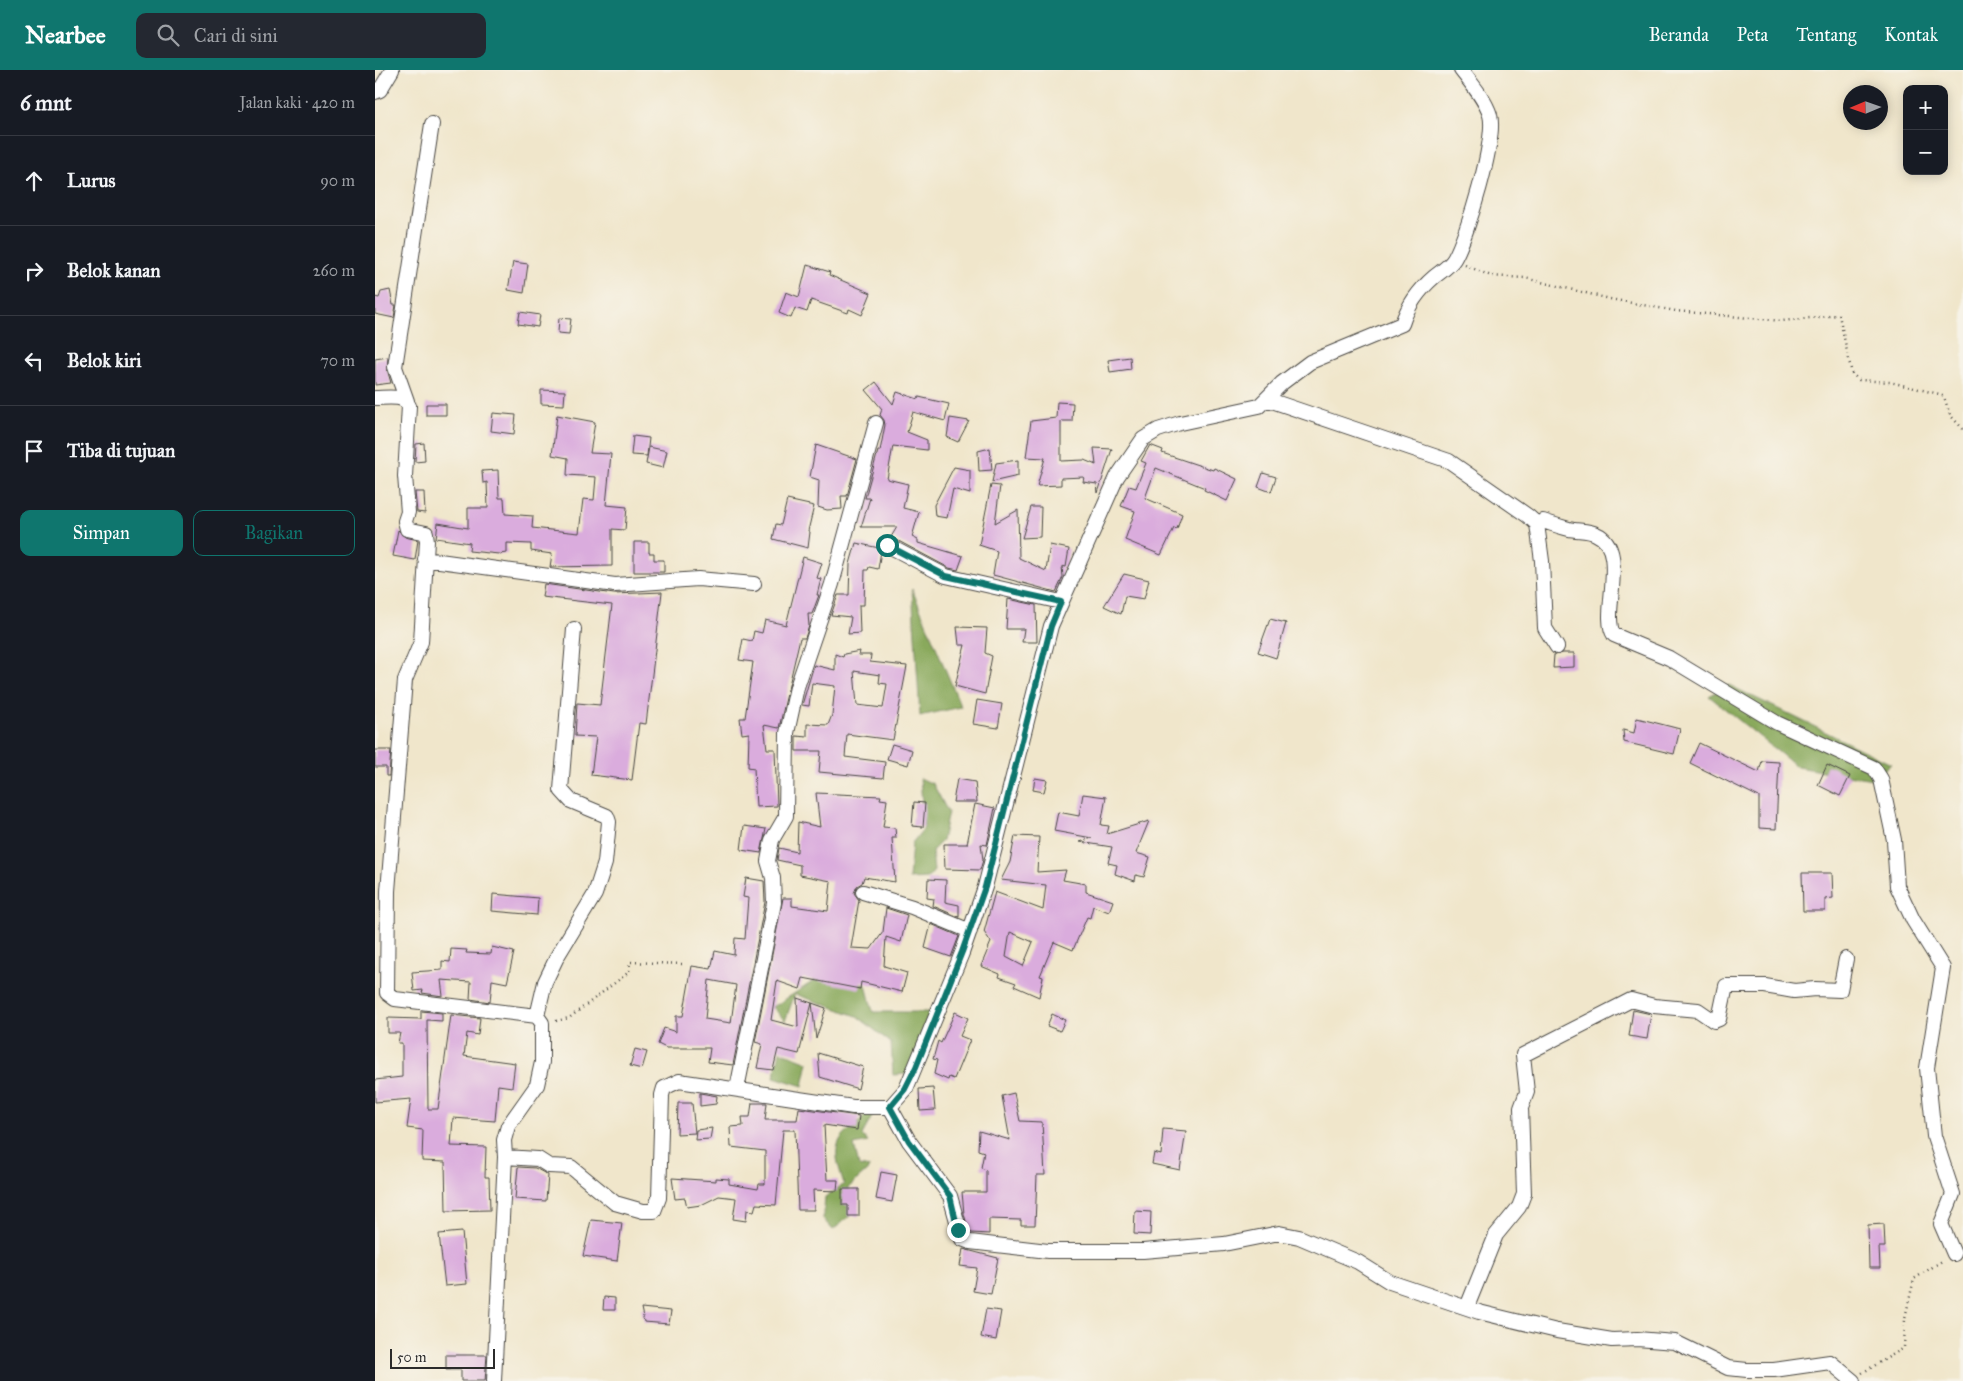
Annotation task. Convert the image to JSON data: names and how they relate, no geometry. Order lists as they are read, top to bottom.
{
  "scale_bar": "50 m",
  "north": "left",
  "page": {
    "header": "Nearbee",
    "search": "Cari di sini",
    "nav": [
      "Beranda",
      "Peta",
      "Tentang",
      "Kontak"
    ],
    "heading": ["6 mnt", "Jalan kaki · 420 m"],
    "map_buttons": ["+", "−"],
    "list": [
      ["Lurus", "90 m"],
      ["Belok kanan", "260 m"],
      ["Belok kiri", "70 m"],
      "Tiba di tujuan"
    ],
    "buttons": ["Simpan", "Bagikan"],
    "scale": "50 m"
  }
}
